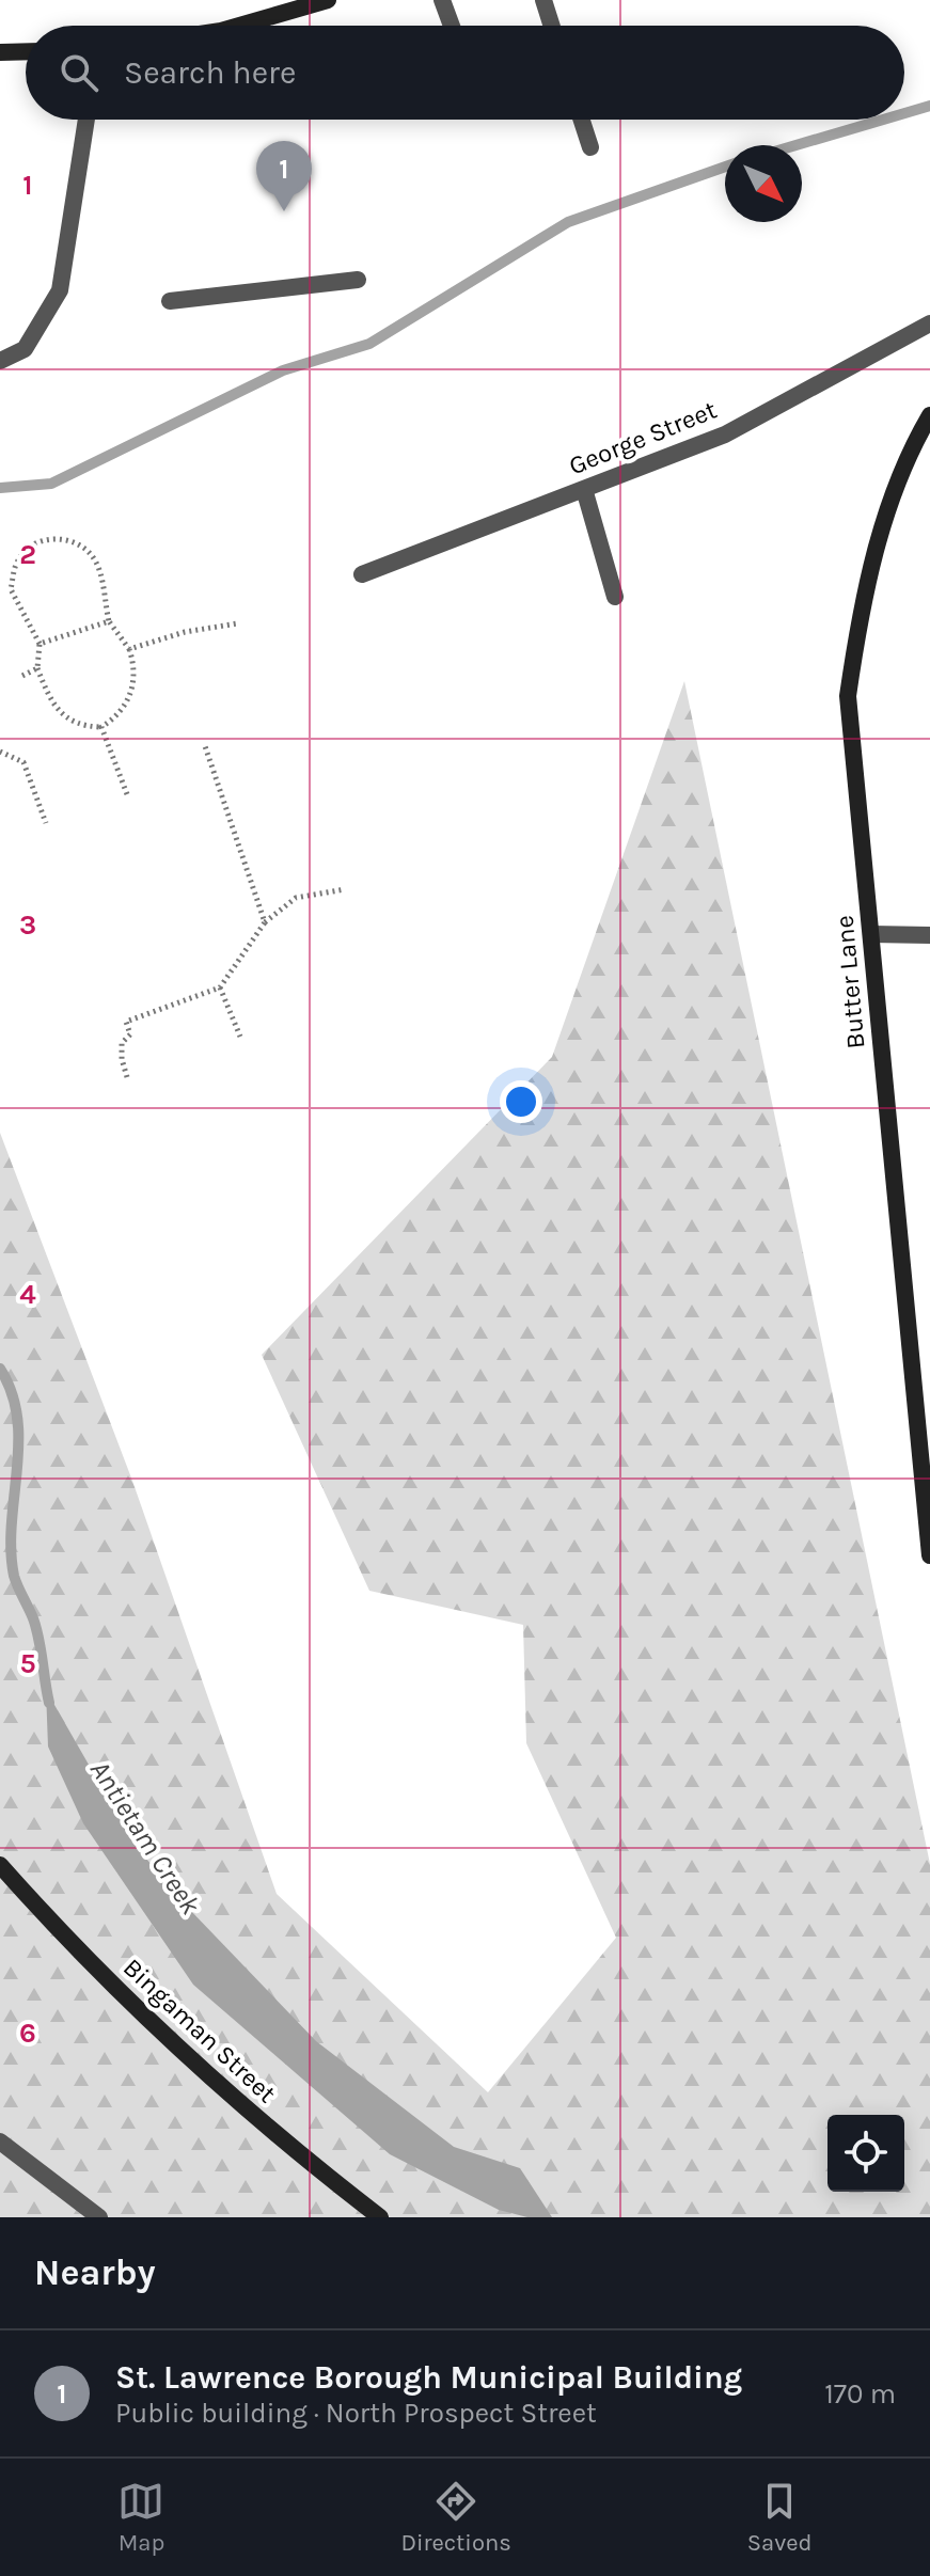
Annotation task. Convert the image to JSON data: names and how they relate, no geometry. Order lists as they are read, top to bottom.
{
  "streets": {
    "street": ["George Street", "Butter Lane", "Bingaman Street"]
  },
  "water": ["Antietam Creek"],
  "north": "bottom right",
  "page": {
    "search": "Search here",
    "pins": "1",
    "heading": "Nearby",
    "list": [
      {
        "mark": "1",
        "name": "St. Lawrence Borough Municipal Building",
        "note": "Public building · North Prospect Street",
        "value": "170 m"
      }
    ],
    "nav": ["Map", "Directions", "Saved"]
  },
  "grid": {
    "rows": [
      "1",
      "2",
      "3",
      "4",
      "5",
      "6"
    ]
  }
}
